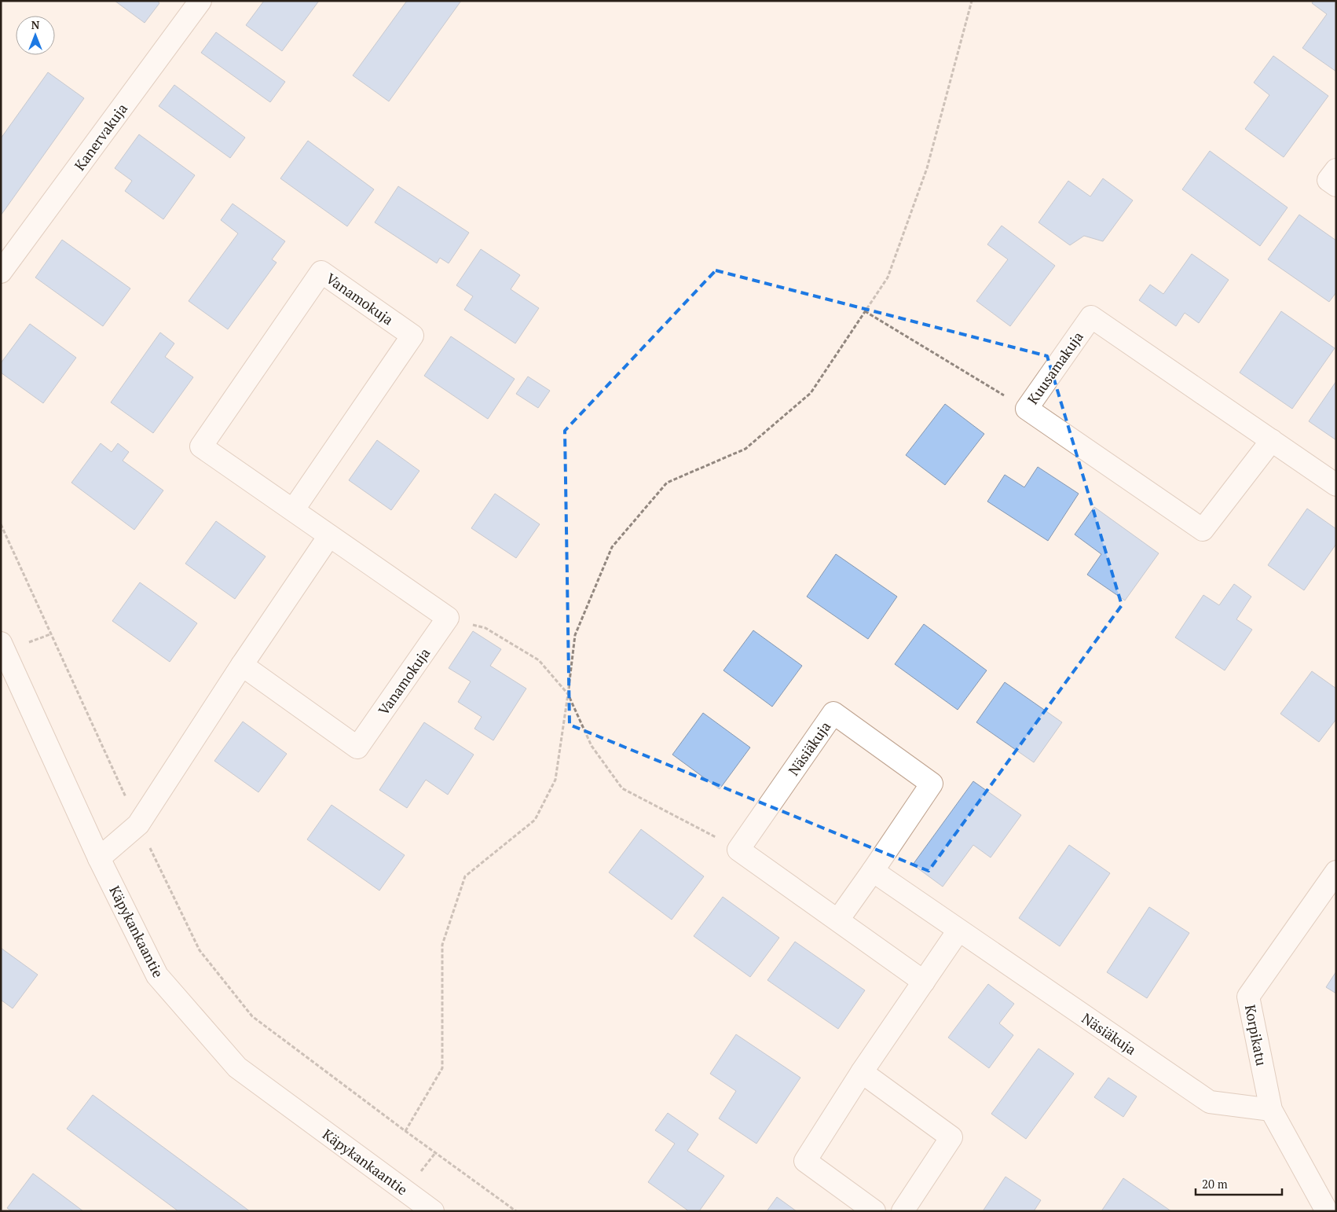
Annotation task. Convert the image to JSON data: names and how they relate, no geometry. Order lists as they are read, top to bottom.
{
  "streets": {
    "street": [
      "Kanervakuja",
      "Vanamokuja",
      "Kuusamakuja",
      "Näsiäkuja",
      "Käpykankaantie",
      "Korpikatu"
    ]
  },
  "crossings": [
    ["Näsiäkuja", "Korpikatu"]
  ],
  "scale_bar": "20 m",
  "north": "top"
}
